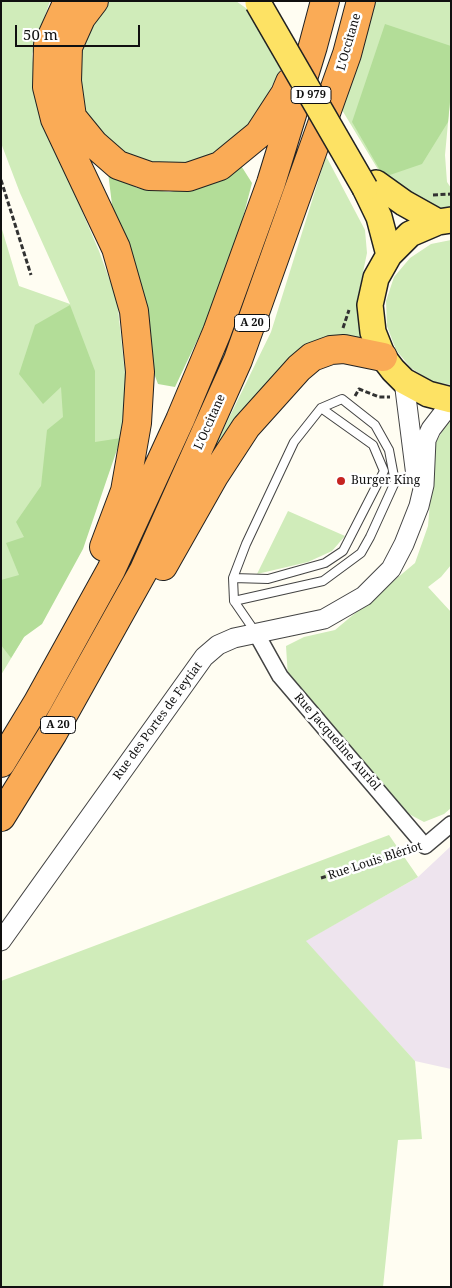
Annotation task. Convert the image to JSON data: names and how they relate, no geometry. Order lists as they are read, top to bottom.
{
  "streets": {
    "highway": ["L'Occitane", "A 20"],
    "main road": ["D 979"],
    "street": ["Rue des Portes de Feytiat", "Rue Jacqueline Auriol", "Rue Louis Blériot"]
  },
  "crossings": [
    ["Rue des Portes de Feytiat", "Rue Jacqueline Auriol"],
    ["Rue Jacqueline Auriol", "Rue Louis Blériot"]
  ],
  "places": ["Burger King"],
  "scale_bar": "50 m"
}
